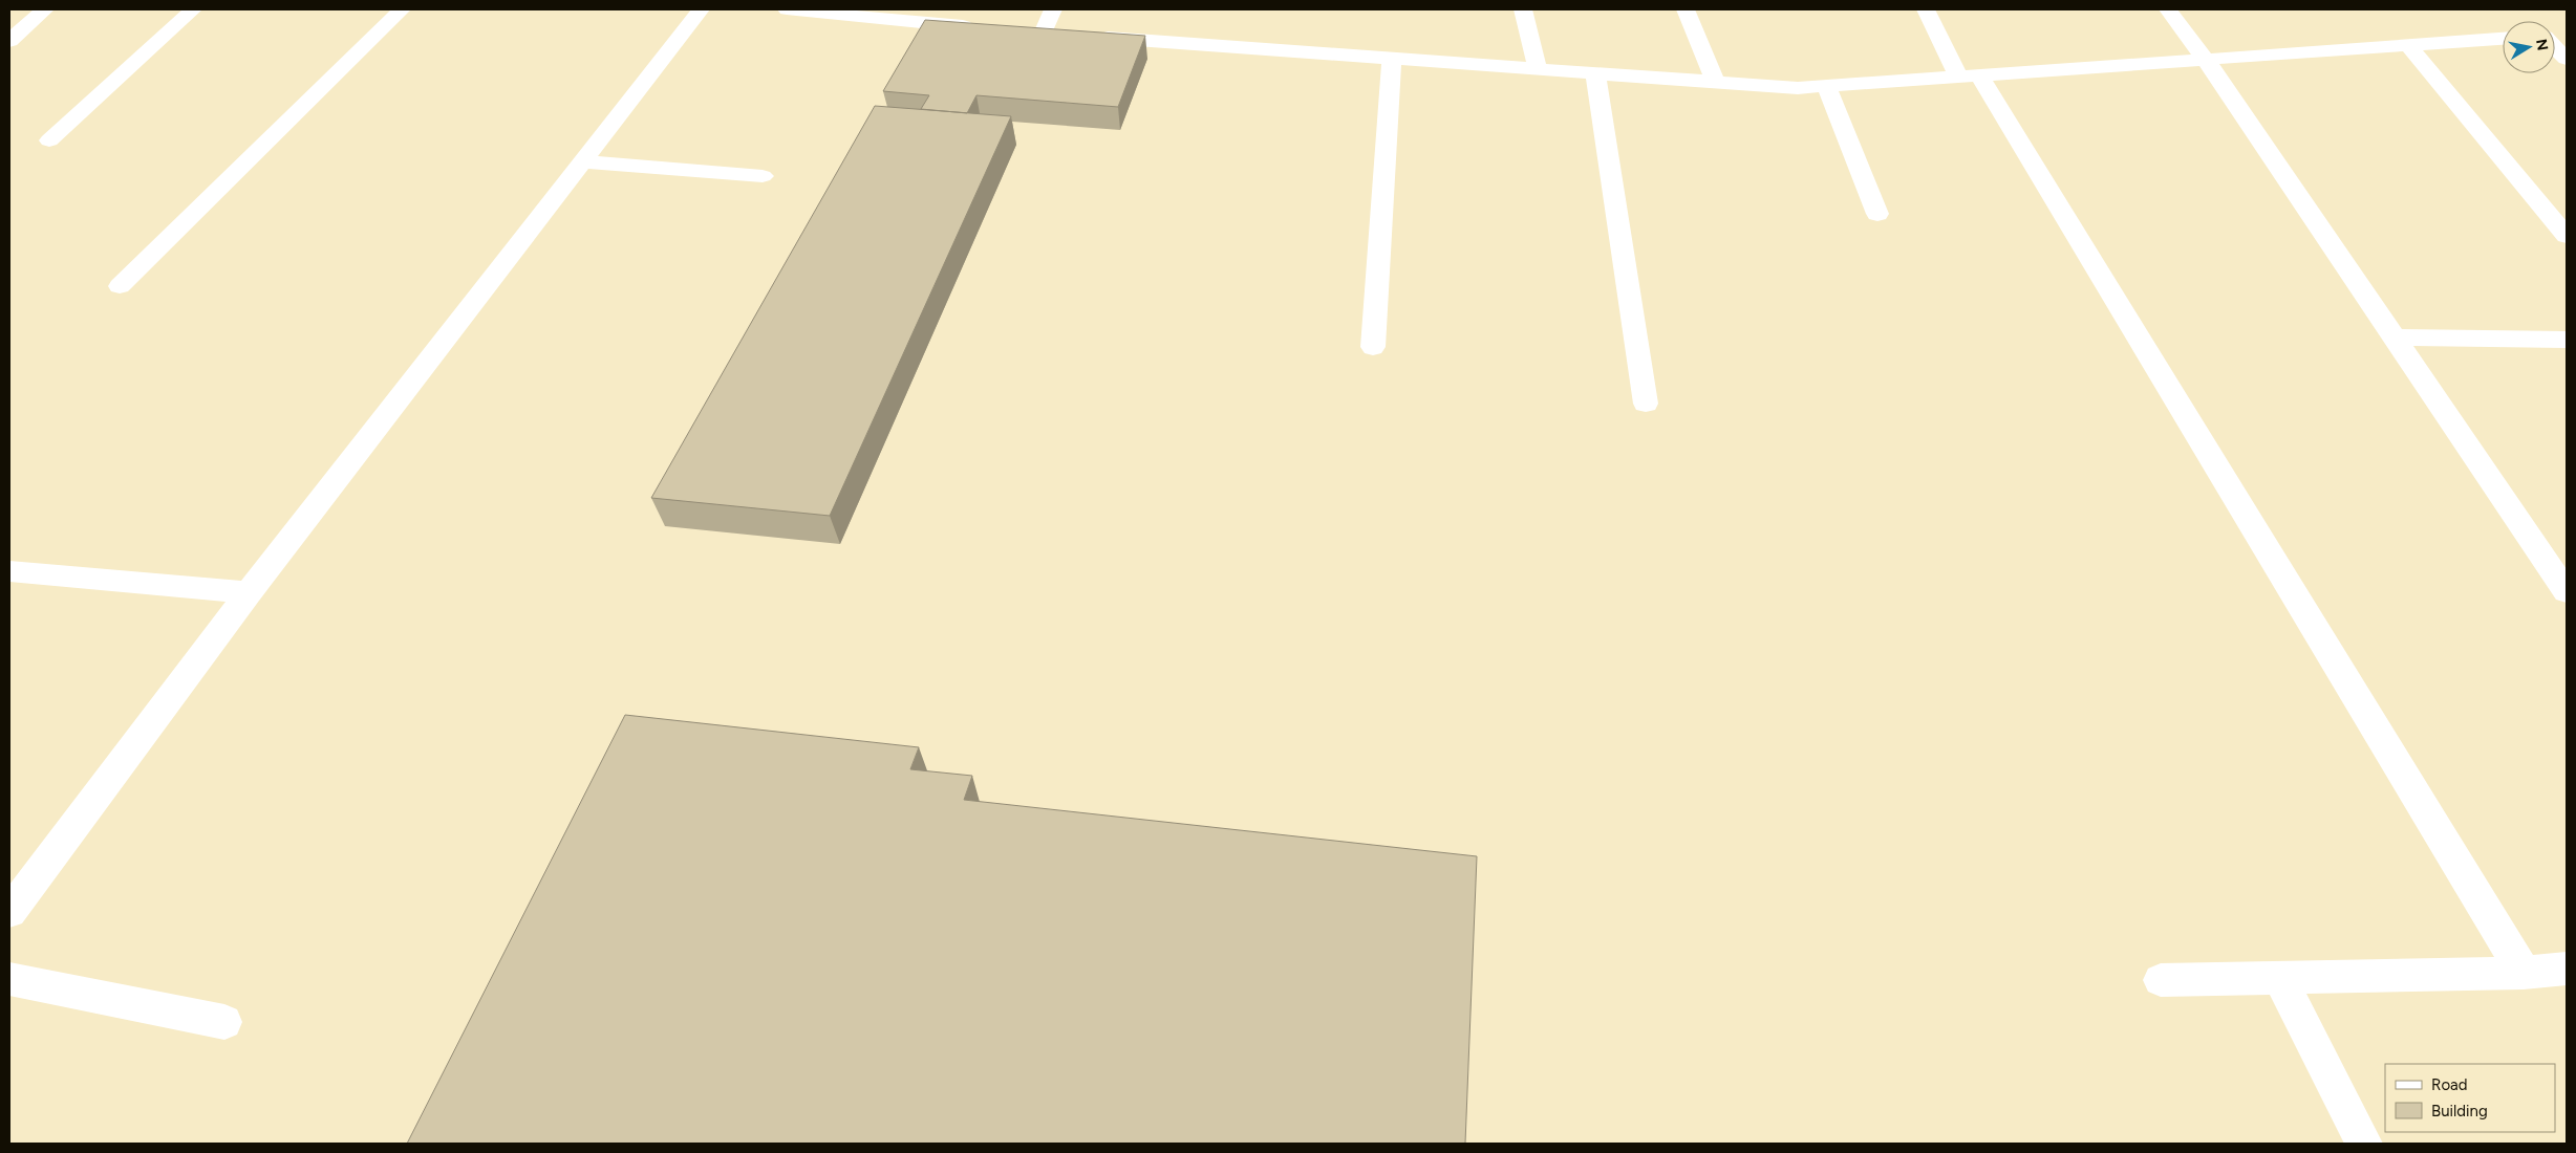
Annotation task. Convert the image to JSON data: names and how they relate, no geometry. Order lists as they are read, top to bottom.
{
  "legend": ["Road", "Building"],
  "north": "right"
}
